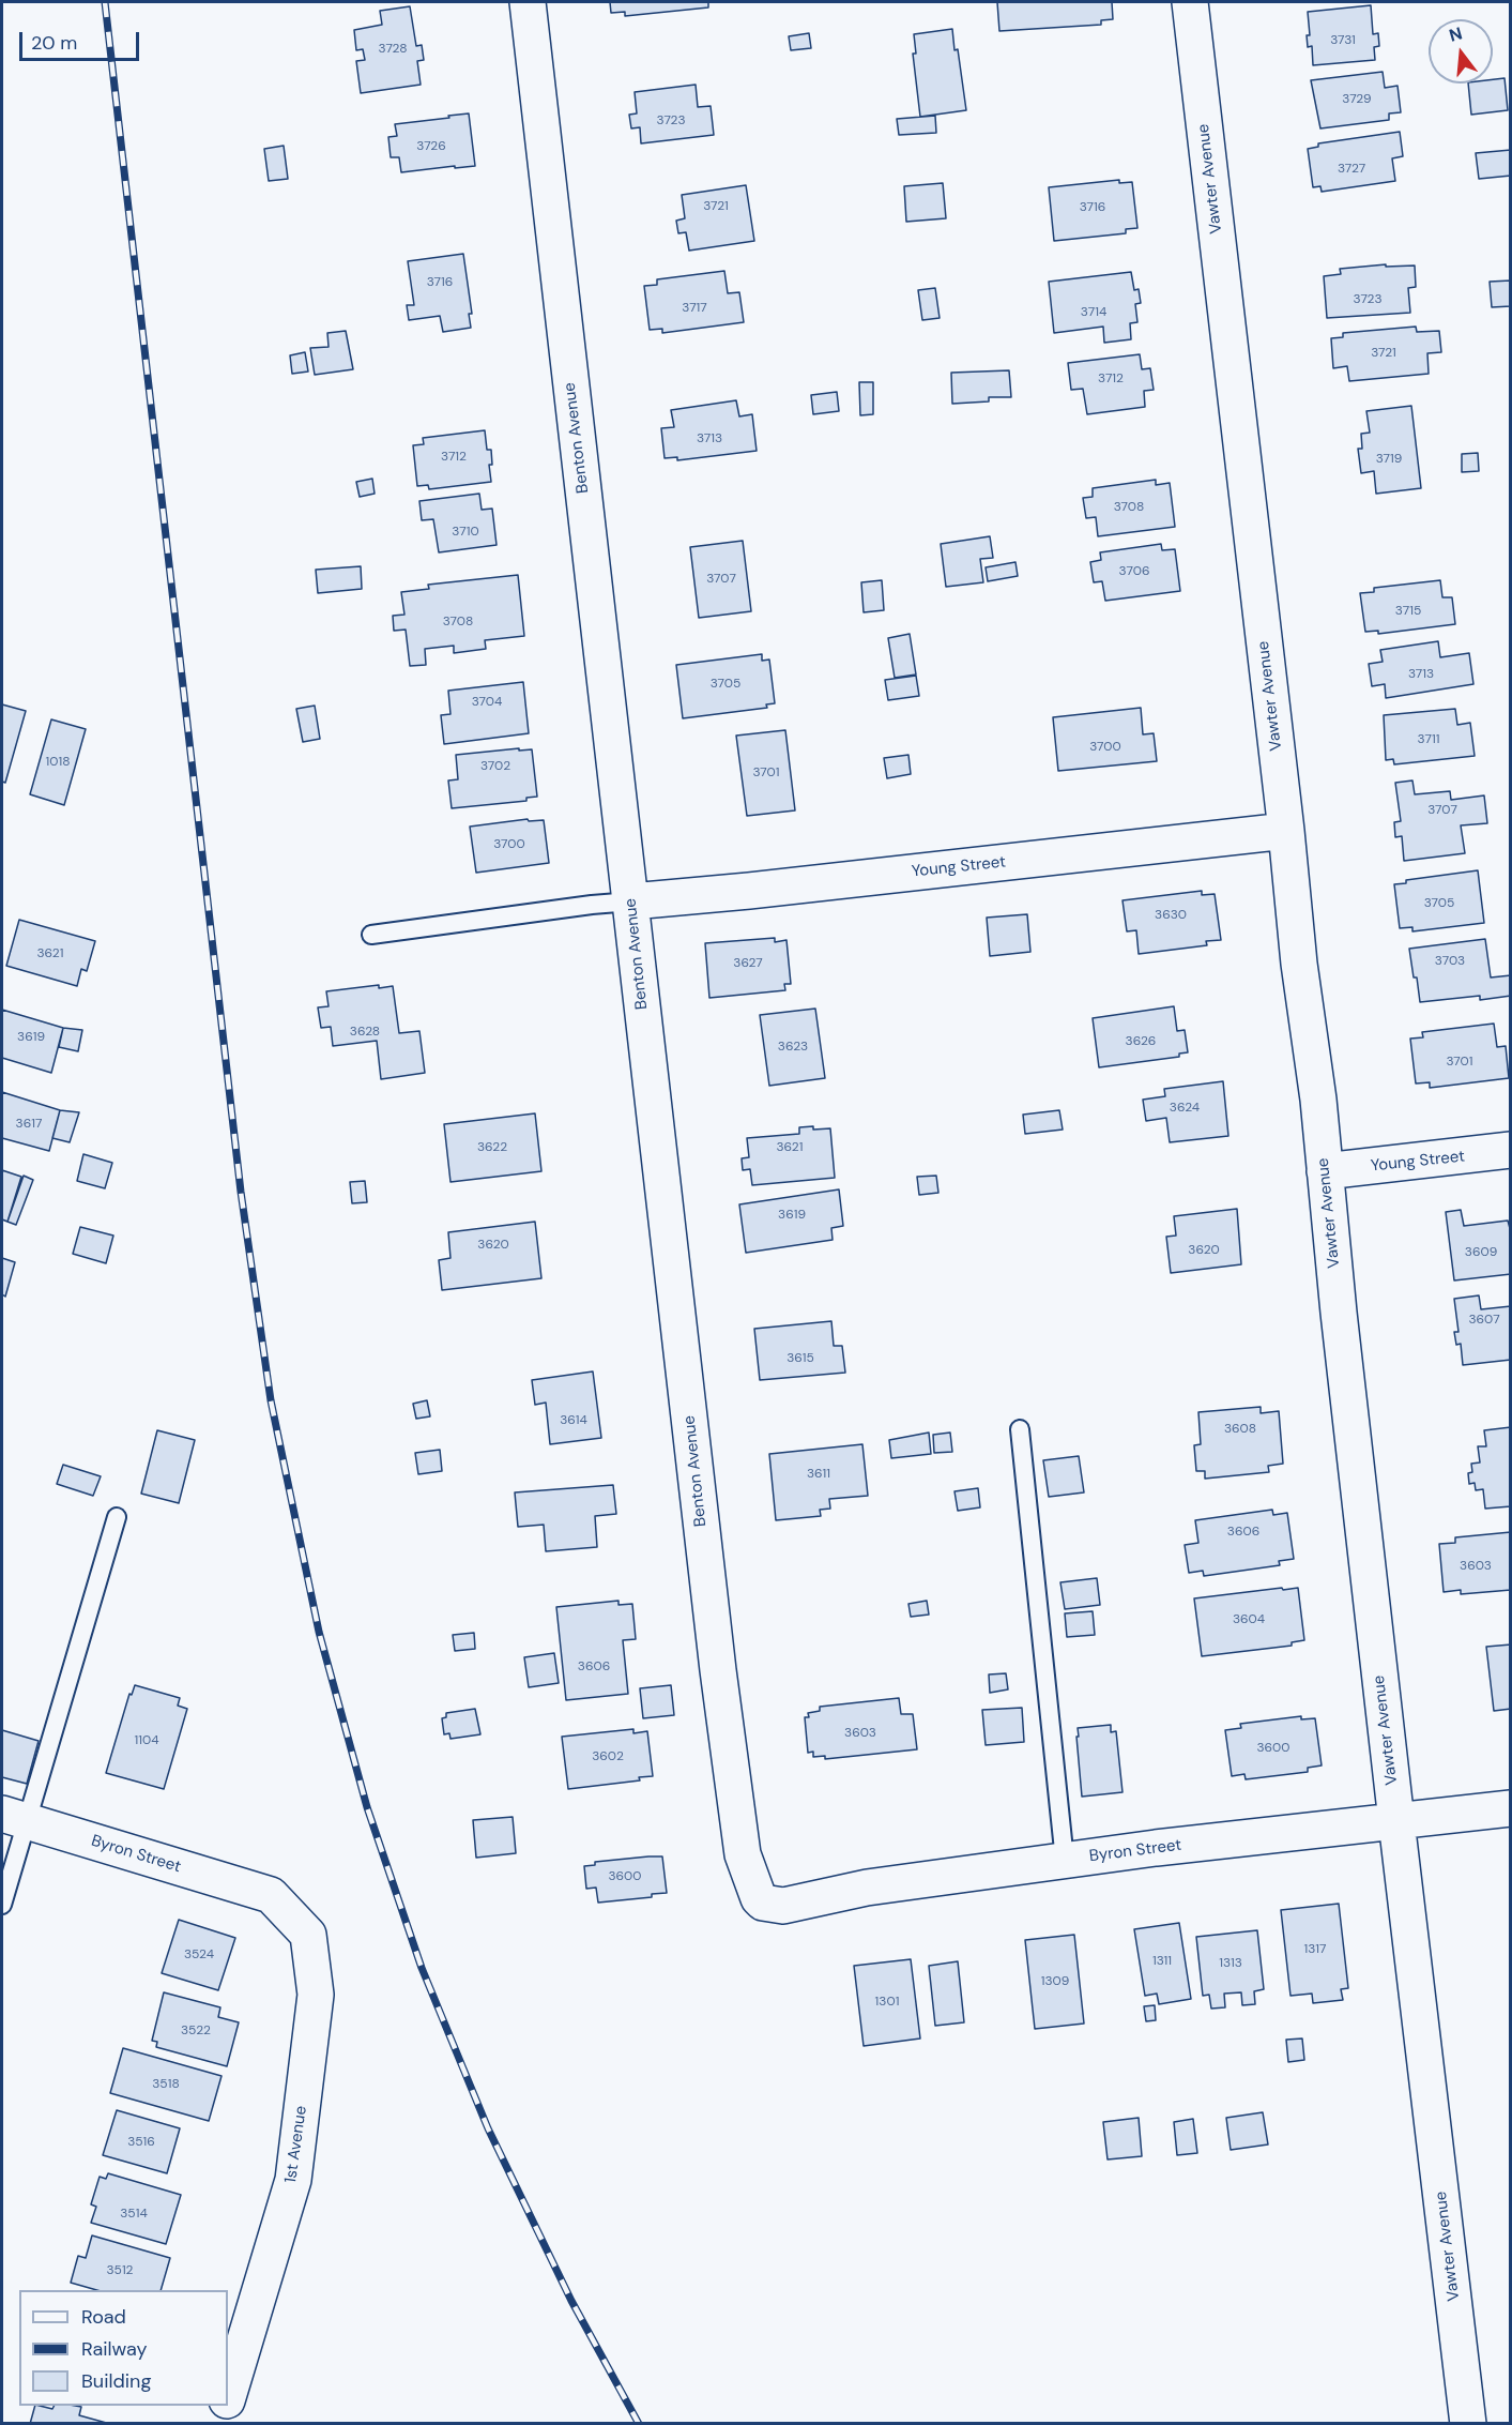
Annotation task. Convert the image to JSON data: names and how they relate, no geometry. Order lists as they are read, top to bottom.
{
  "streets": {
    "street": [
      "Vawter Avenue",
      "Benton Avenue",
      "Young Street",
      "Byron Street",
      "1st Avenue"
    ]
  },
  "crossings": [
    ["Vawter Avenue", "Young Street"],
    ["Vawter Avenue", "Byron Street"],
    ["Benton Avenue", "Young Street"],
    ["Benton Avenue", "Byron Street"],
    ["Byron Street", "1st Avenue"]
  ],
  "house_numbers": [
    "3731",
    "3728",
    "3729",
    "3723",
    "3726",
    "3727",
    "3721",
    "3716",
    "3716",
    "3723",
    "3717",
    "3714",
    "3721",
    "3712",
    "3713",
    "3712",
    "3719",
    "3708",
    "3710",
    "3706",
    "3707",
    "3715",
    "3708",
    "3713",
    "3705",
    "3704",
    "3711",
    "3700",
    "1018",
    "3702",
    "3701",
    "3707",
    "3700",
    "3705",
    "3630",
    "3621",
    "3703",
    "3627",
    "3628",
    "3619",
    "3626",
    "3623",
    "3701",
    "3624",
    "3617",
    "3622",
    "3621",
    "3619",
    "3620",
    "3620",
    "3609",
    "3607",
    "3615",
    "3614",
    "3608",
    "3611",
    "3606",
    "3603",
    "3604",
    "3606",
    "3603",
    "1104",
    "3600",
    "3602",
    "3600",
    "1317",
    "3524",
    "1311",
    "1313",
    "1309",
    "1301",
    "3522",
    "3518",
    "3516",
    "3514",
    "3512"
  ],
  "legend": ["Road", "Railway", "Building"],
  "scale_bar": "20 m",
  "north": "top"
}
